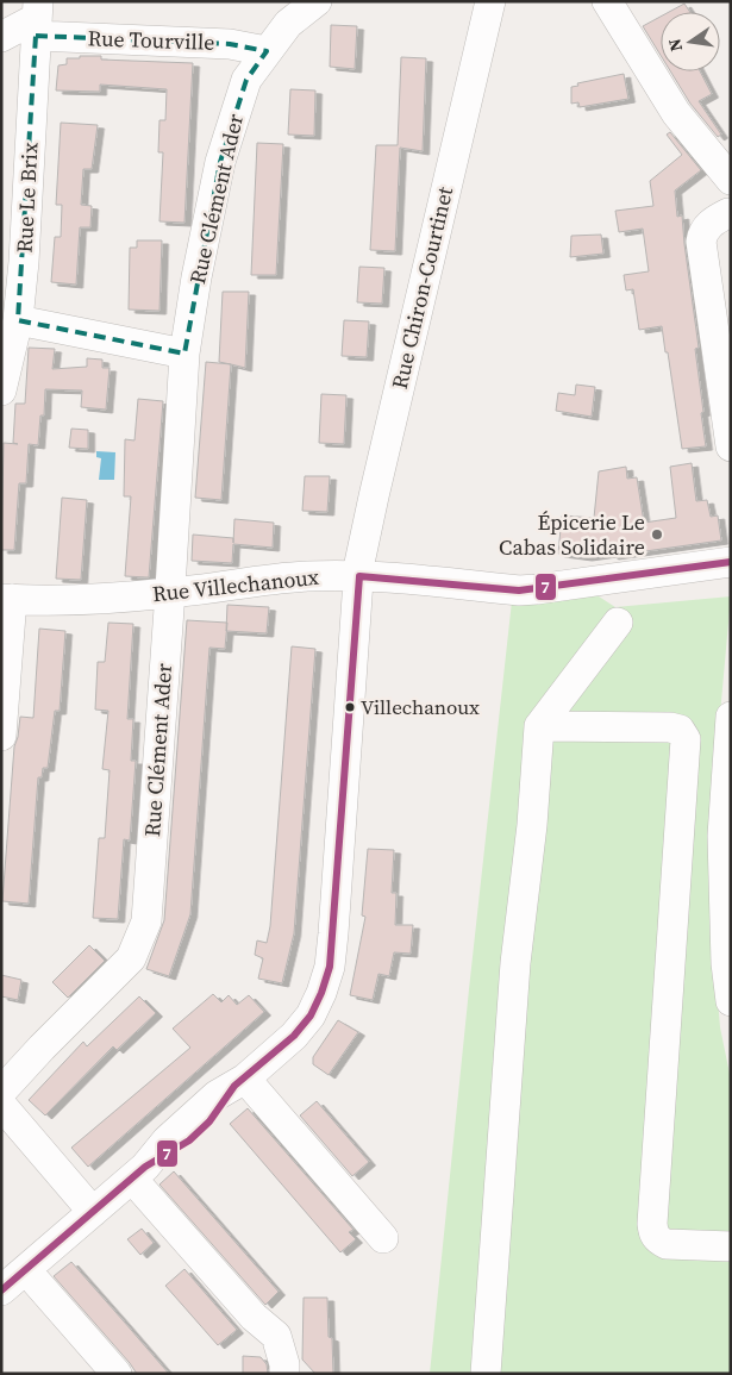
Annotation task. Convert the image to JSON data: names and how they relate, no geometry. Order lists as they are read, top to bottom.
{
  "streets": {
    "street": [
      "Rue Tourville",
      "Rue Le Brix",
      "Rue Clément Ader",
      "Rue Chiron-Courtinet",
      "Rue Villechanoux"
    ]
  },
  "crossings": [
    ["Rue Tourville", "Rue Le Brix"],
    ["Rue Tourville", "Rue Clément Ader"],
    ["Rue Clément Ader", "Rue Villechanoux"],
    ["Rue Chiron-Courtinet", "Rue Villechanoux"]
  ],
  "places": ["Épicerie Le Cabas Solidaire", "Villechanoux"],
  "lines": ["transit line 7"],
  "north": "left"
}
